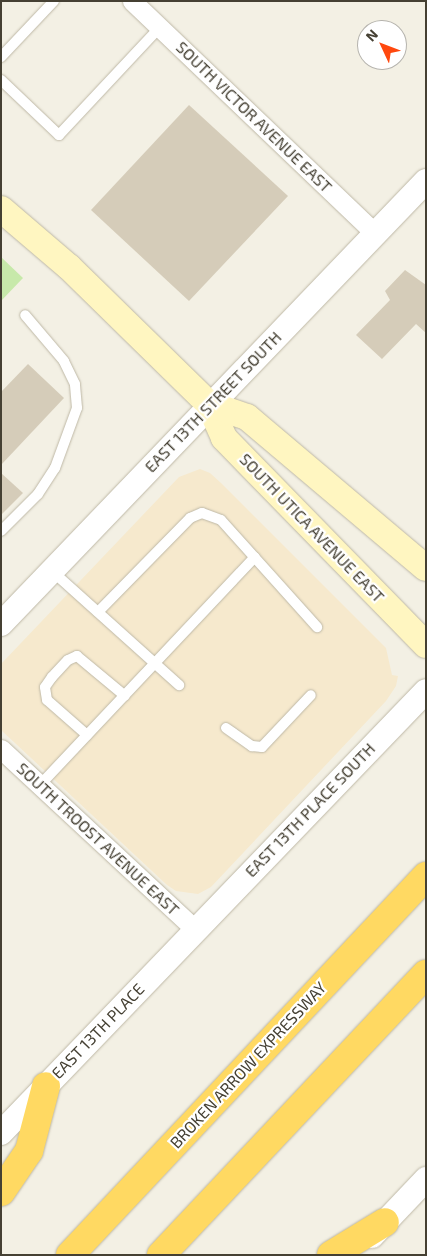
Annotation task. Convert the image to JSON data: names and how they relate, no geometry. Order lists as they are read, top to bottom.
{
  "streets": {
    "highway": ["BROKEN ARROW EXPRESSWAY"],
    "main road": ["SOUTH UTICA AVENUE EAST"],
    "street": [
      "SOUTH VICTOR AVENUE EAST",
      "EAST 13TH STREET SOUTH",
      "EAST 13TH PLACE SOUTH",
      "SOUTH TROOST AVENUE EAST",
      "EAST 13TH PLACE"
    ]
  },
  "crossings": [
    ["SOUTH VICTOR AVENUE EAST", "EAST 13TH STREET SOUTH"],
    ["EAST 13TH STREET SOUTH", "SOUTH UTICA AVENUE EAST"],
    ["EAST 13TH PLACE SOUTH", "SOUTH TROOST AVENUE EAST"],
    ["EAST 13TH PLACE SOUTH", "EAST 13TH PLACE"],
    ["SOUTH TROOST AVENUE EAST", "EAST 13TH PLACE"]
  ],
  "north": "top left"
}
